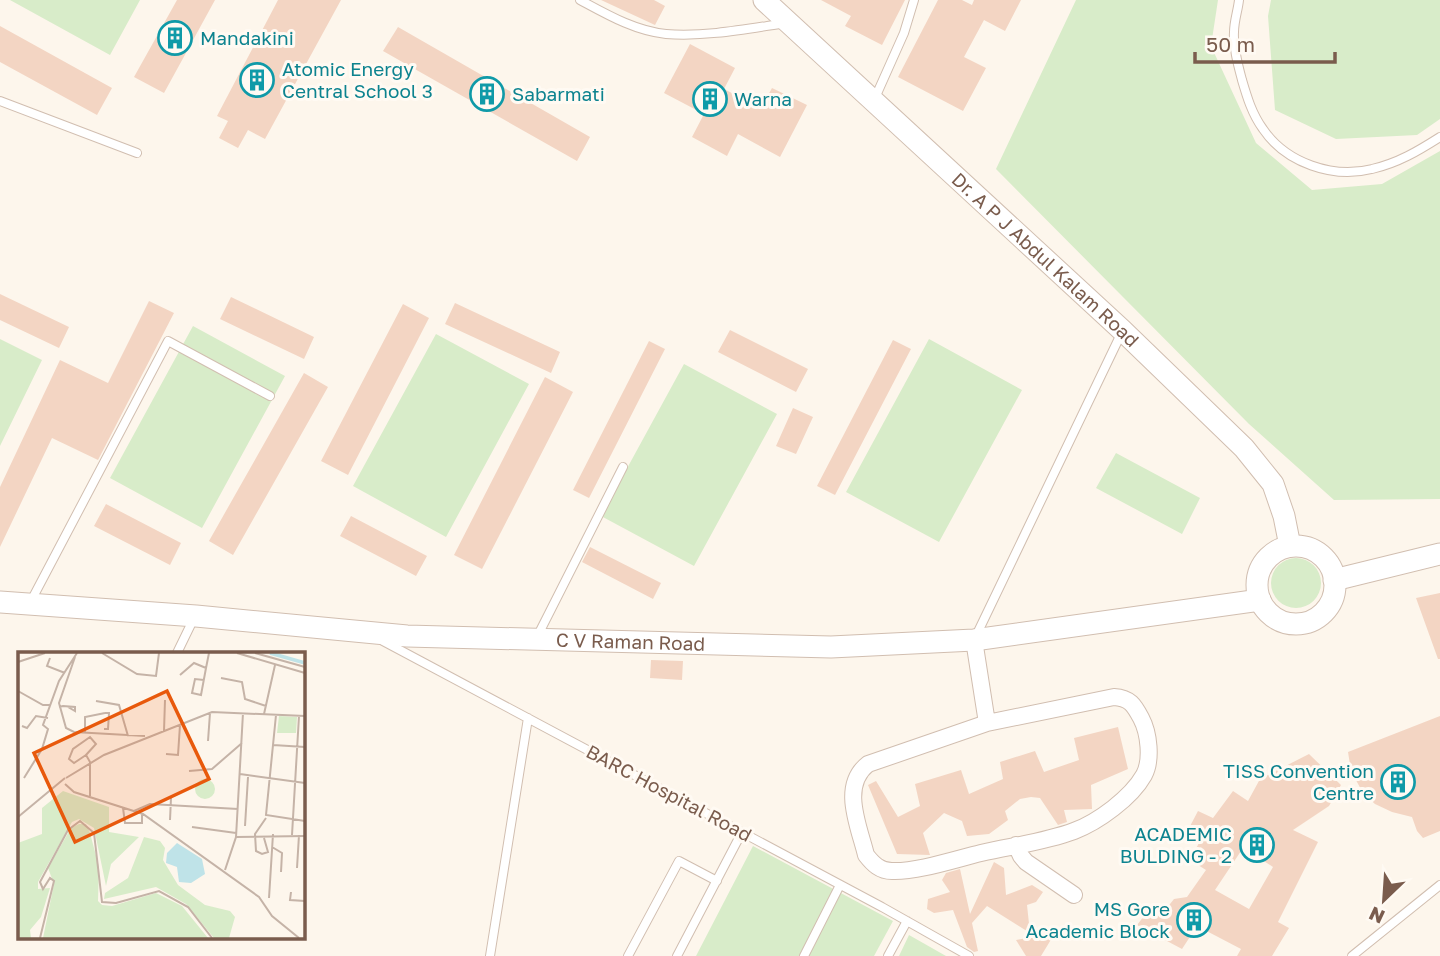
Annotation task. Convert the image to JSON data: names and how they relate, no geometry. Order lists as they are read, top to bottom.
{
  "streets": {
    "street": ["Dr. A P J Abdul Kalam Road", "C V Raman Road"],
    "lane": ["BARC Hospital Road"]
  },
  "crossings": [
    ["Dr. A P J Abdul Kalam Road", "C V Raman Road"],
    ["C V Raman Road", "BARC Hospital Road"]
  ],
  "places": {
    "building": [
      "Mandakini",
      "Atomic Energy Central School 3",
      "Sabarmati",
      "Warna",
      "TISS Convention Centre",
      "ACADEMIC BULDING - 2",
      "MS Gore Academic Block"
    ]
  },
  "scale_bar": "50 m",
  "north": "bottom left"
}
